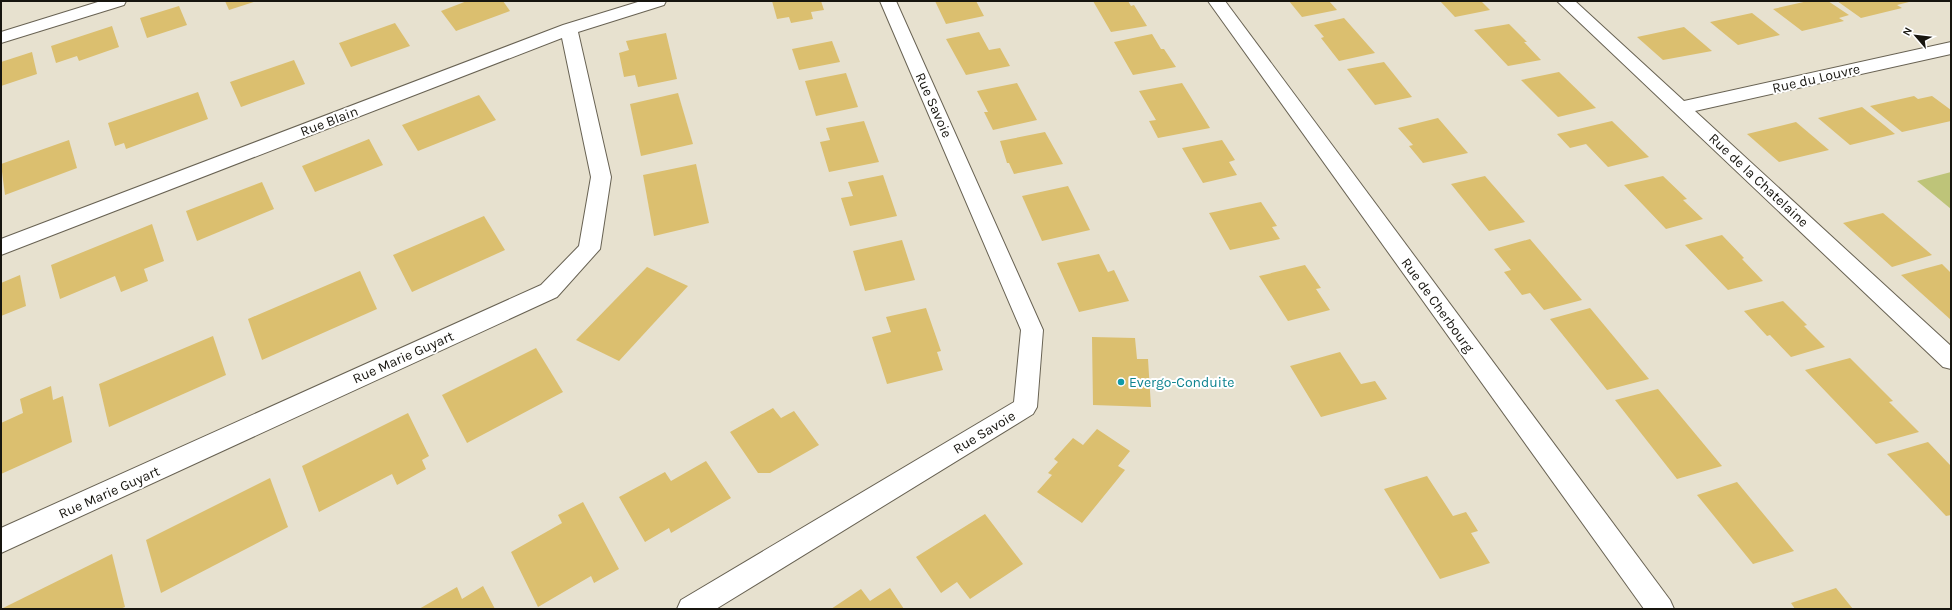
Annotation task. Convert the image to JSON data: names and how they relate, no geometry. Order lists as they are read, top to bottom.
{
  "streets": {
    "street": [
      "Rue du Louvre",
      "Rue Savoie",
      "Rue Blain",
      "Rue de la Chatelaine",
      "Rue de Cherbourg",
      "Rue Marie Guyart"
    ]
  },
  "crossings": [
    ["Rue du Louvre", "Rue de la Chatelaine"],
    ["Rue Blain", "Rue Marie Guyart"]
  ],
  "places": ["Evergo-Conduite"],
  "north": "top left"
}
